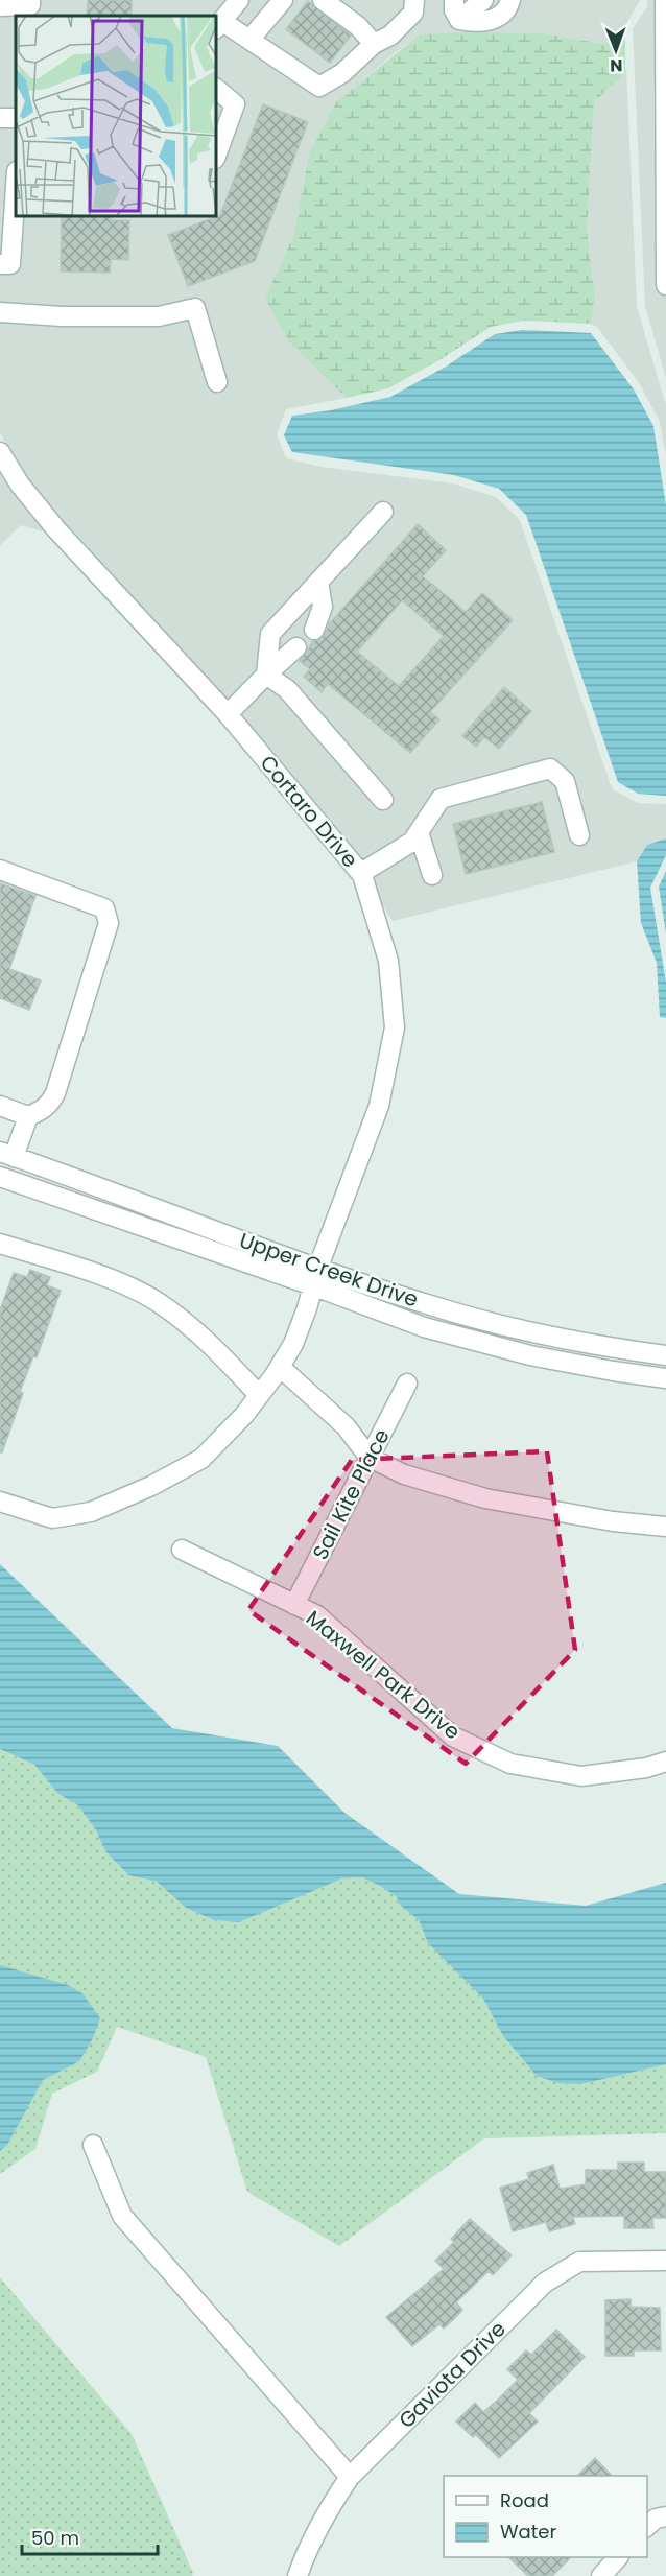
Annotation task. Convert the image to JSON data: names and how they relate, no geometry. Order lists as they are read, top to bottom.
{
  "streets": {
    "street": [
      "Cortaro Drive",
      "Upper Creek Drive",
      "Sail Kite Place",
      "Maxwell Park Drive",
      "Gaviota Drive"
    ]
  },
  "crossings": [
    ["Cortaro Drive", "Upper Creek Drive"],
    ["Sail Kite Place", "Maxwell Park Drive"]
  ],
  "legend": ["Road", "Water"],
  "scale_bar": "50 m",
  "north": "bottom"
}
